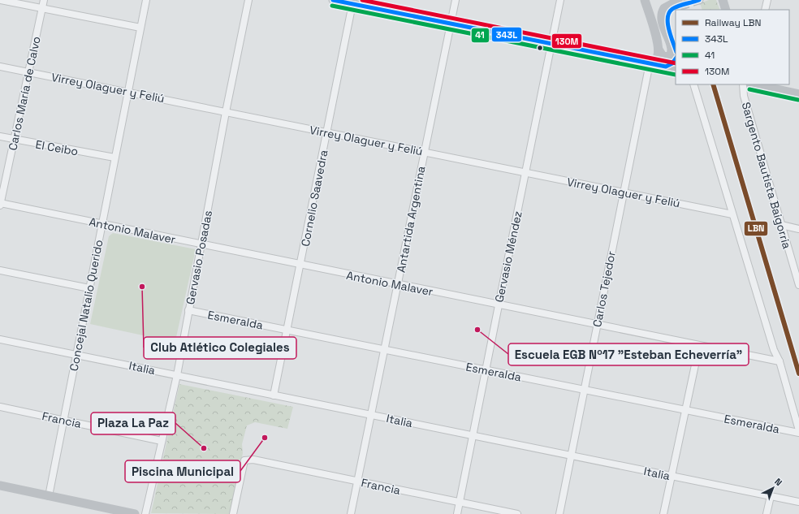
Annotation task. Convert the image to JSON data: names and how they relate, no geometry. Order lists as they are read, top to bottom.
{
  "streets": {
    "street": [
      "Virrey Olaguer y Feliú",
      "Carlos María de Calvo",
      "El Ceibo",
      "Sargento Bautista Baigorria",
      "Cornelio Saavedra",
      "Antartida Argentina",
      "Antonio Malaver",
      "Gervasio Méndez",
      "Gervasio Posadas",
      "Carlos Tejedor",
      "Concejal Natalio Querido",
      "Esmeralda",
      "Italia",
      "Francia"
    ]
  },
  "crossings": [
    ["Virrey Olaguer y Feliú", "Carlos María de Calvo"],
    ["Virrey Olaguer y Feliú", "Cornelio Saavedra"],
    ["Virrey Olaguer y Feliú", "Antartida Argentina"],
    ["Virrey Olaguer y Feliú", "Gervasio Méndez"],
    ["Virrey Olaguer y Feliú", "Gervasio Posadas"],
    ["Virrey Olaguer y Feliú", "Carlos Tejedor"],
    ["Virrey Olaguer y Feliú", "Concejal Natalio Querido"],
    ["Carlos María de Calvo", "El Ceibo"],
    ["Carlos María de Calvo", "Antonio Malaver"],
    ["El Ceibo", "Concejal Natalio Querido"],
    ["Cornelio Saavedra", "Antonio Malaver"],
    ["Cornelio Saavedra", "Esmeralda"],
    ["Cornelio Saavedra", "Italia"],
    ["Antartida Argentina", "Antonio Malaver"],
    ["Antartida Argentina", "Esmeralda"],
    ["Antartida Argentina", "Italia"],
    ["Antartida Argentina", "Francia"],
    ["Antonio Malaver", "Gervasio Méndez"],
    ["Antonio Malaver", "Gervasio Posadas"],
    ["Antonio Malaver", "Carlos Tejedor"],
    ["Antonio Malaver", "Concejal Natalio Querido"],
    ["Gervasio Méndez", "Esmeralda"],
    ["Gervasio Méndez", "Italia"],
    ["Gervasio Méndez", "Francia"],
    ["Gervasio Posadas", "Esmeralda"],
    ["Gervasio Posadas", "Italia"],
    ["Gervasio Posadas", "Francia"],
    ["Carlos Tejedor", "Esmeralda"],
    ["Carlos Tejedor", "Italia"],
    ["Concejal Natalio Querido", "Italia"],
    ["Concejal Natalio Querido", "Francia"]
  ],
  "places": [
    "Club Atlético Colegiales",
    "Escuela EGB Nº17 \"Esteban Echeverría\"",
    "Piscina Municipal",
    "Plaza La Paz"
  ],
  "lines": [
    "transit line 343L",
    "transit line 130M",
    "transit line 41",
    "rail line LBN"
  ],
  "legend": [
    "Railway LBN",
    "343L",
    "41",
    "130M"
  ],
  "north": "top right"
}
